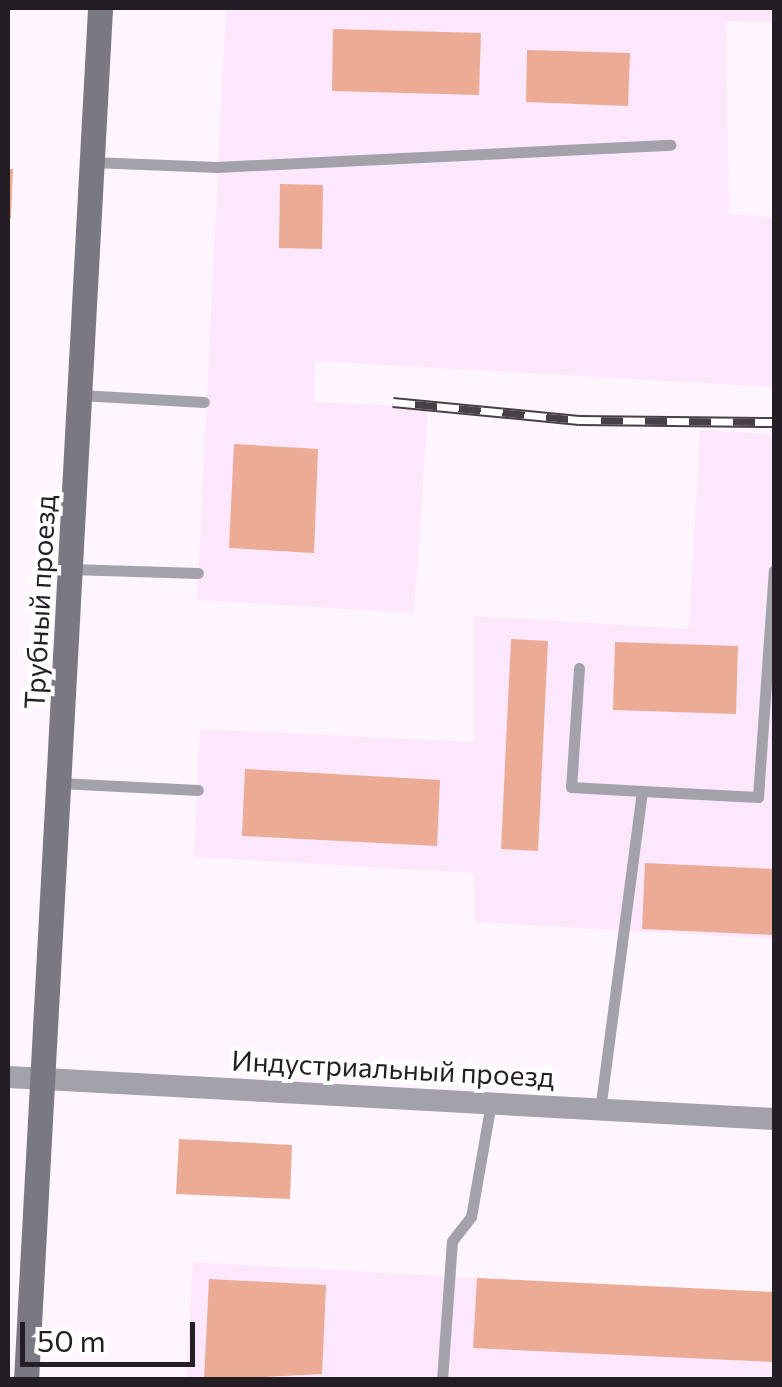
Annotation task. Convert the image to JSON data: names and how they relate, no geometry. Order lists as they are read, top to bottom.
{
  "streets": {
    "street": ["Трубный проезд", "Индустриальный проезд"]
  },
  "crossings": [
    ["Трубный проезд", "Индустриальный проезд"]
  ],
  "scale_bar": "50 m"
}
